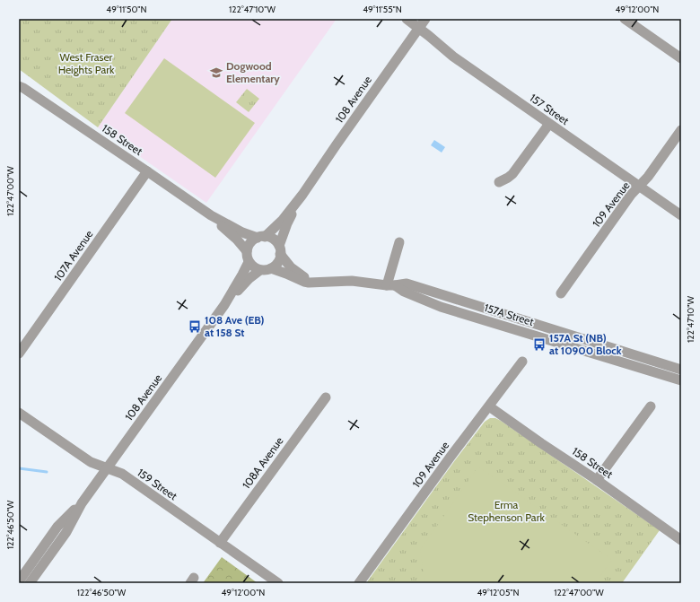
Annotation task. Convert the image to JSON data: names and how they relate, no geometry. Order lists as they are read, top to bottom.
{
  "streets": {
    "street": [
      "108 Avenue",
      "157 Street",
      "158 Street",
      "109 Avenue",
      "107A Avenue",
      "157A Street",
      "108A Avenue",
      "159 Street"
    ]
  },
  "crossings": [
    ["108 Avenue", "157 Street"],
    ["108 Avenue", "158 Street"],
    ["108 Avenue", "157A Street"],
    ["108 Avenue", "159 Street"],
    ["157 Street", "109 Avenue"],
    ["158 Street", "109 Avenue"],
    ["158 Street", "107A Avenue"],
    ["158 Street", "157A Street"],
    ["108A Avenue", "159 Street"]
  ],
  "parks": ["West Fraser Heights Park", "Erma Stephenson Park"],
  "places": {
    "school or university": ["Dogwood Elementary"],
    "bus stop": ["108 Ave (EB) at 158 St", "157A St (NB) at 10900 Block"]
  },
  "coordinates": [
    "49°11'50\"N",
    "122°47'10\"W",
    "49°11'55\"N",
    "49°12'00\"N",
    "122°47'00\"W",
    "122°46'50\"W",
    "49°12'05\"N"
  ]
}
